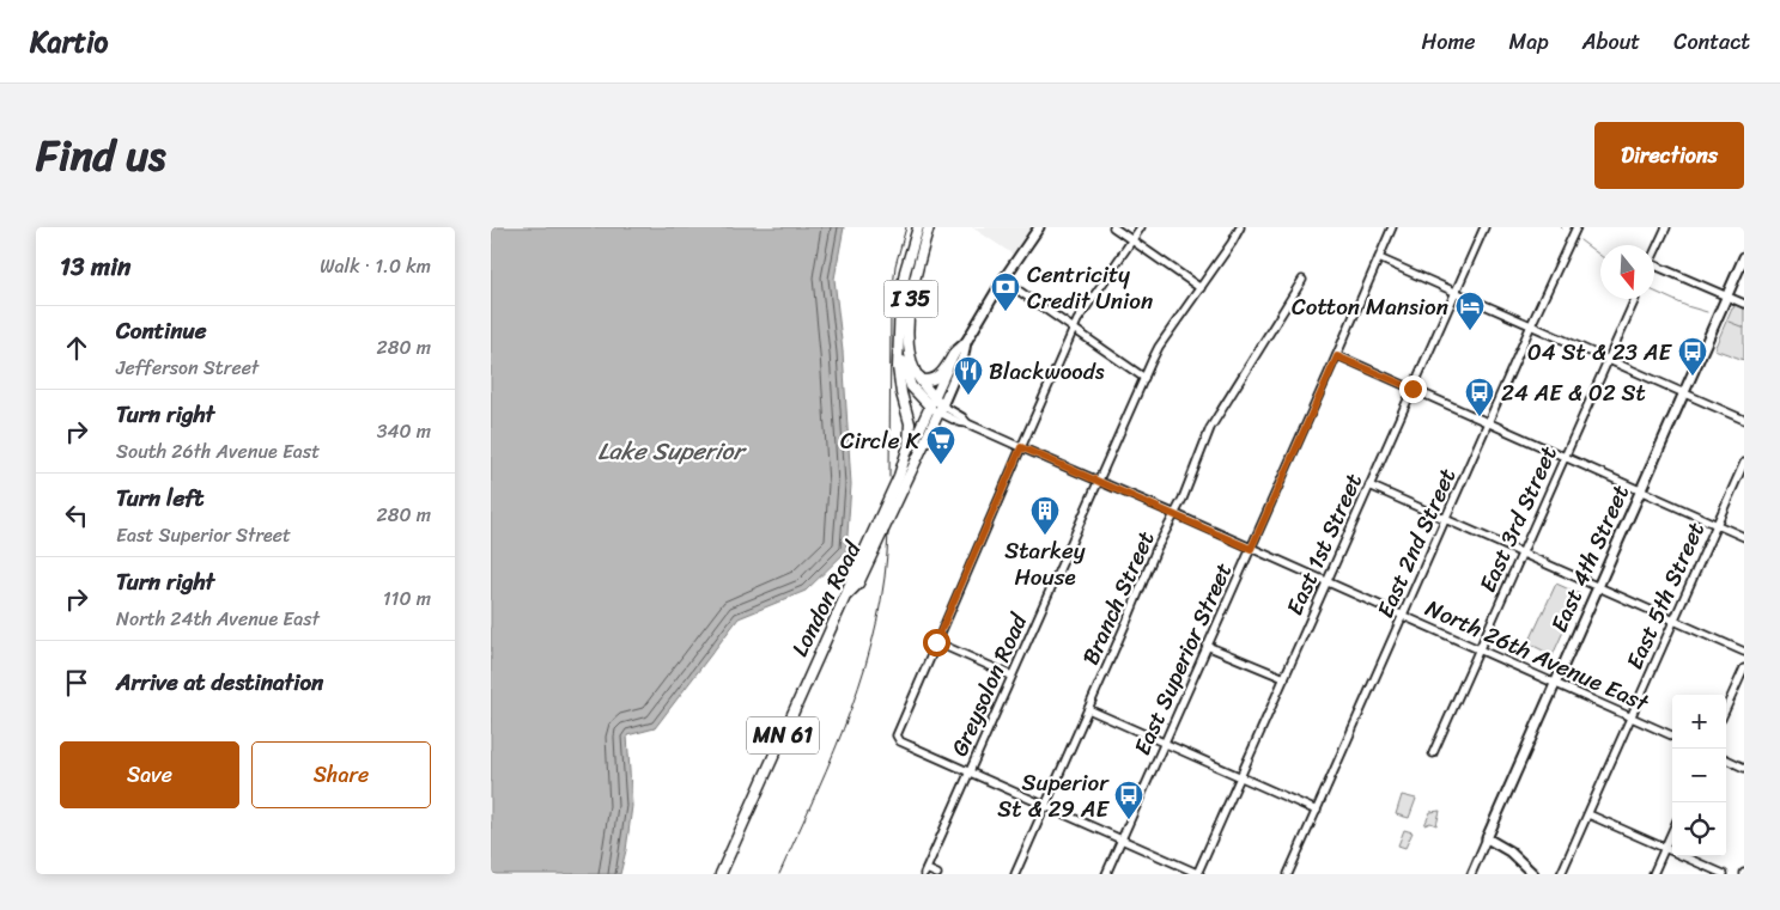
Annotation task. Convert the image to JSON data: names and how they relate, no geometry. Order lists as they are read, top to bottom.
{
  "streets": {
    "highway": ["I 35", "London Road", "MN 61"],
    "main road": ["East 4th Street"],
    "street": [
      "East 3rd Street",
      "East 2nd Street",
      "East 1st Street",
      "East 5th Street",
      "Branch Street",
      "North 26th Avenue East",
      "East Superior Street",
      "Greysolon Road"
    ]
  },
  "crossings": [
    ["I 35", "London Road"],
    ["East 3rd Street", "North 26th Avenue East"],
    ["East 2nd Street", "North 26th Avenue East"],
    ["East 1st Street", "North 26th Avenue East"],
    ["East 4th Street", "North 26th Avenue East"],
    ["East 5th Street", "North 26th Avenue East"],
    ["Branch Street", "North 26th Avenue East"],
    ["London Road", "North 26th Avenue East"],
    ["London Road", "MN 61"],
    ["North 26th Avenue East", "East Superior Street"],
    ["North 26th Avenue East", "Greysolon Road"]
  ],
  "water": ["Lake Superior"],
  "places": {
    "bank": ["Centricity Credit Union"],
    "hotel": ["Cotton Mansion"],
    "bus stop": ["04 St & 23 AE", "24 AE & 02 St", "Superior St & 29 AE"],
    "restaurant": ["Blackwoods"],
    "supermarket": ["Circle K"],
    "building": ["Starkey House"]
  },
  "north": "bottom",
  "page": {
    "header": "Kartio",
    "nav": [
      "Home",
      "Map",
      "About",
      "Contact"
    ],
    "title": "Find us",
    "buttons": [
      "Directions",
      ["Save", "Share"]
    ],
    "heading": ["13 min", "Walk · 1.0 km"],
    "list": [
      ["Continue", "Jefferson Street", "280 m"],
      ["Turn right", "South 26th Avenue East", "340 m"],
      ["Turn left", "East Superior Street", "280 m"],
      ["Turn right", "North 24th Avenue East", "110 m"],
      "Arrive at destination"
    ],
    "map_buttons": ["+", "−"]
  }
}
